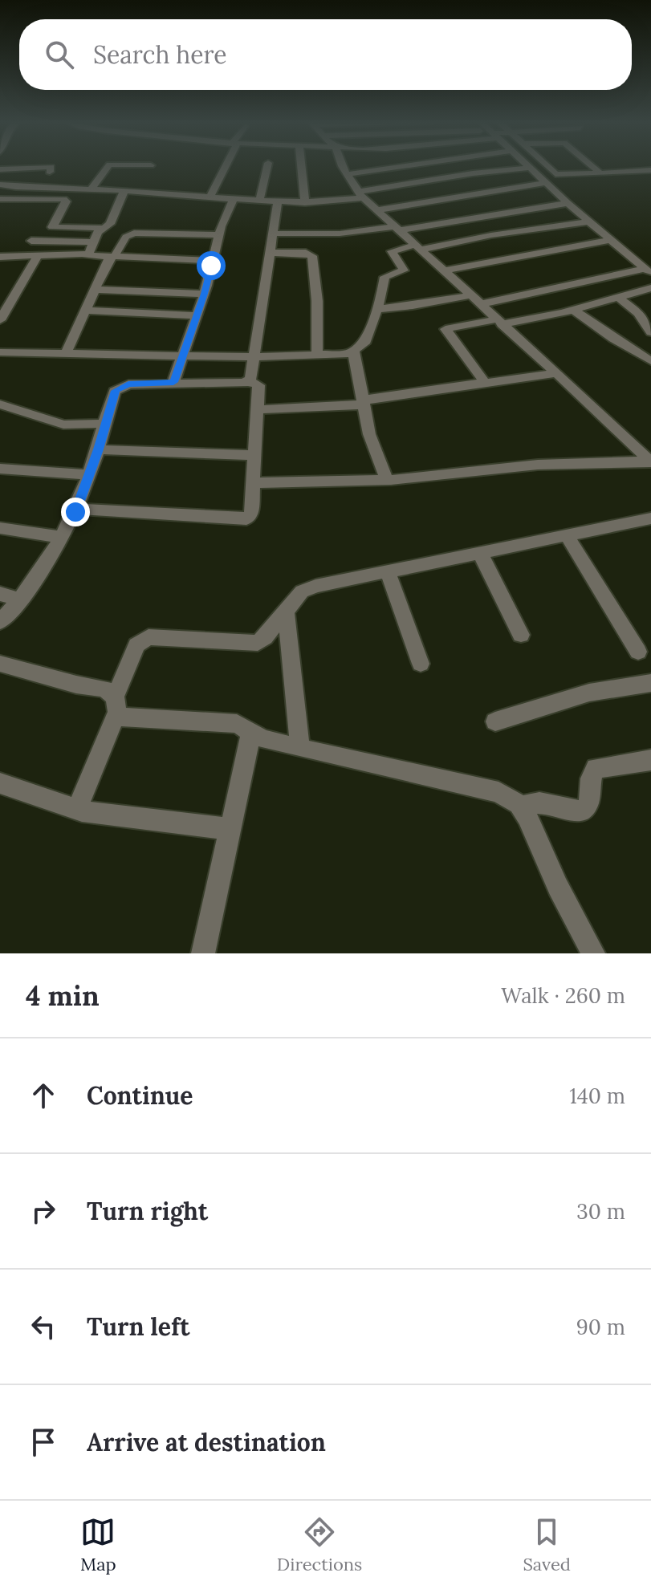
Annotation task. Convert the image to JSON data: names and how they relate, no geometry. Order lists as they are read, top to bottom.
{
  "page": {
    "search": "Search here",
    "heading": ["4 min", "Walk · 260 m"],
    "list": [
      ["Continue", "140 m"],
      ["Turn right", "30 m"],
      ["Turn left", "90 m"],
      "Arrive at destination"
    ],
    "nav": ["Map", "Directions", "Saved"]
  }
}
